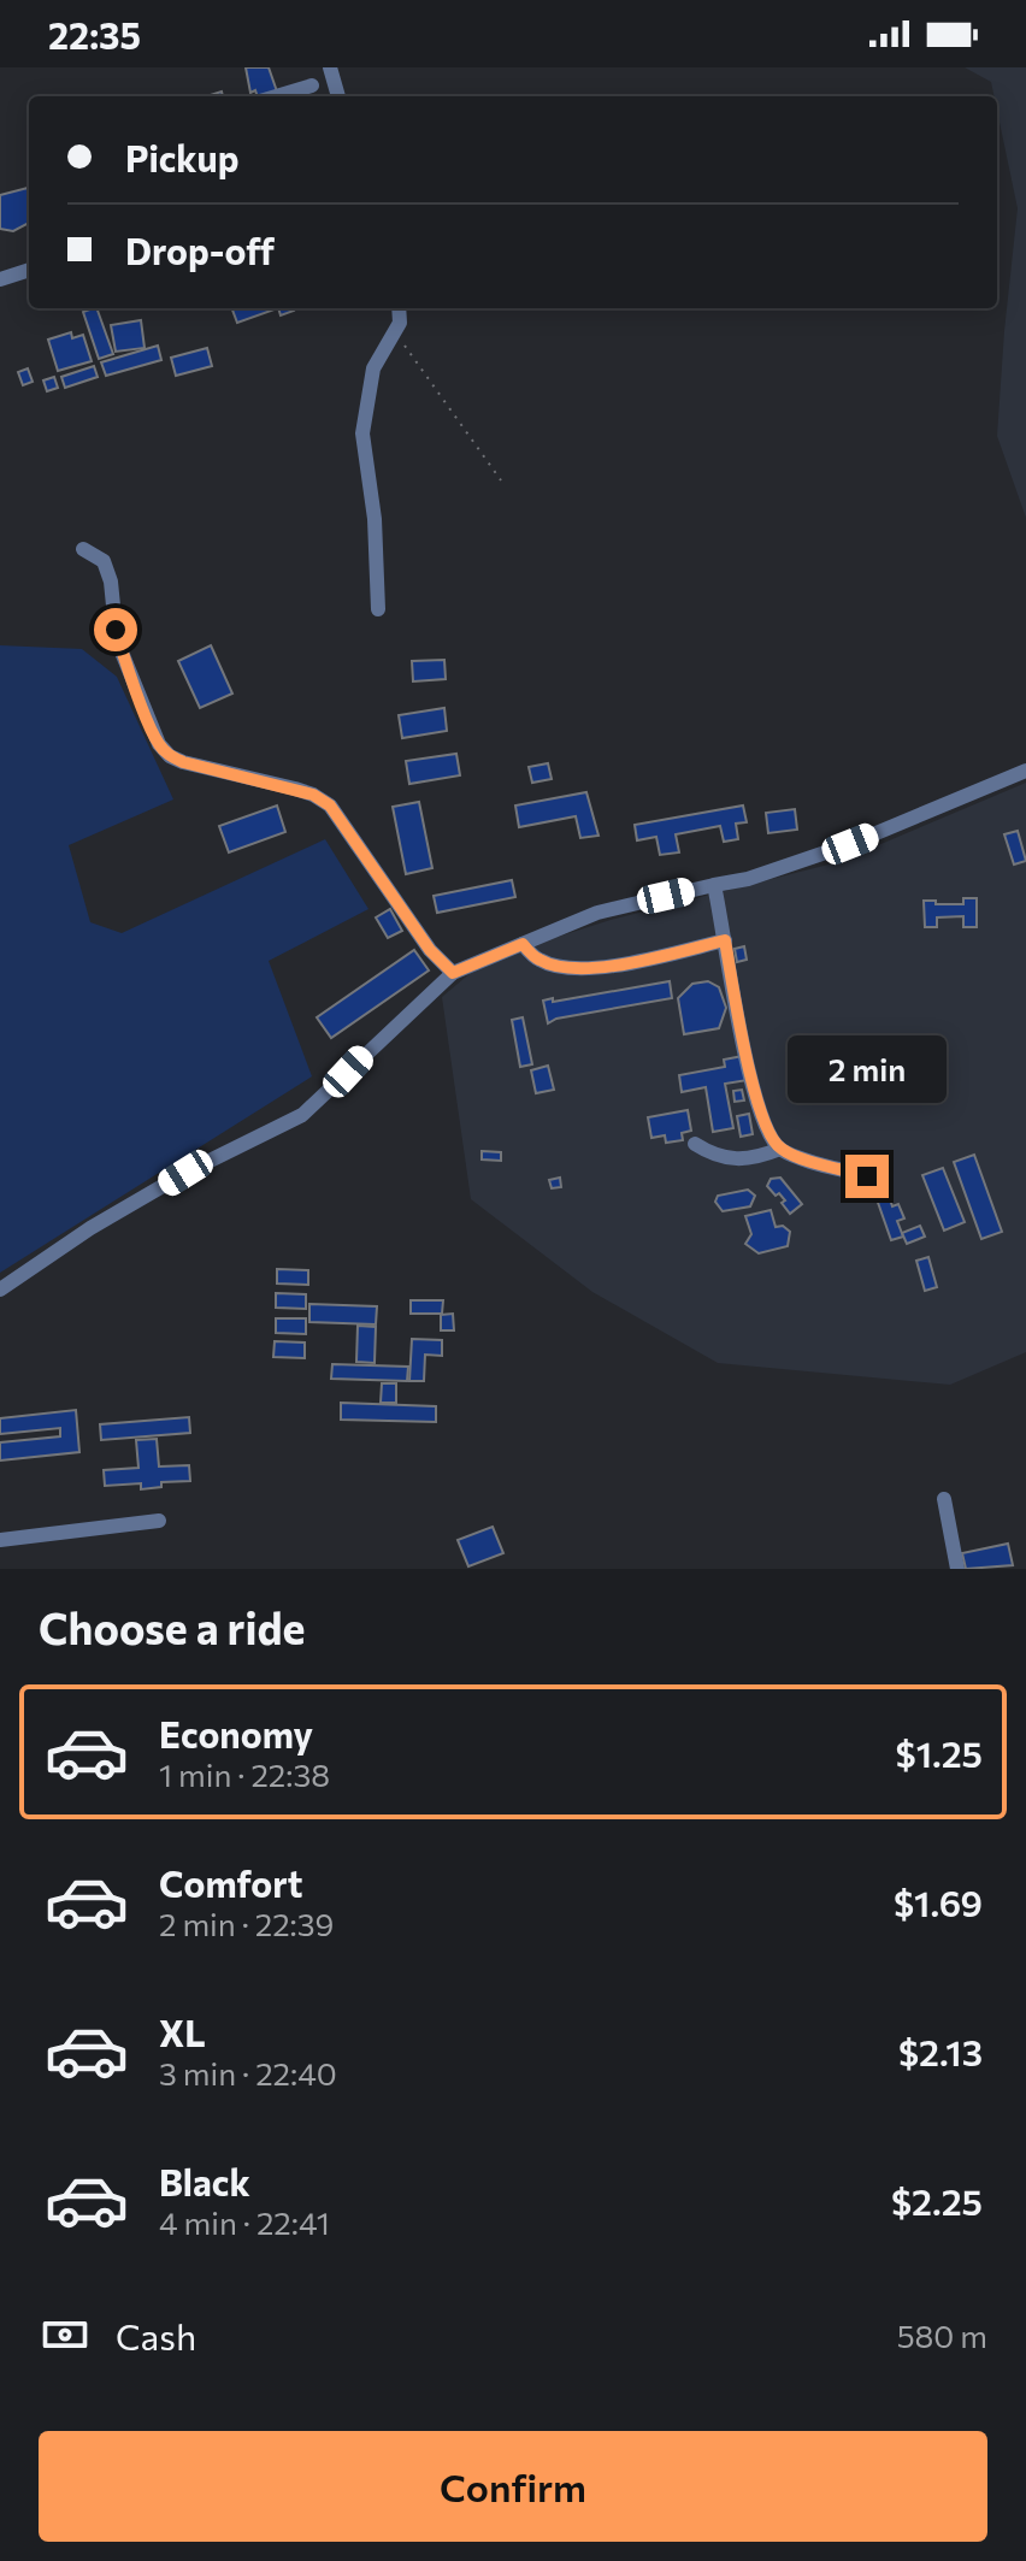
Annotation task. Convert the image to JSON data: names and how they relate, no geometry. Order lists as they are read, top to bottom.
{
  "page": {
    "status": "22:35",
    "banner": ["Pickup", "Drop-off"],
    "bubble": "2 min",
    "heading": "Choose a ride",
    "list": [
      {
        "name": "Economy",
        "note": "1 min · 22:38",
        "value": "$1.25"
      },
      {
        "name": "Comfort",
        "note": "2 min · 22:39",
        "value": "$1.69"
      },
      {
        "name": "XL",
        "note": "3 min · 22:40",
        "value": "$2.13"
      },
      {
        "name": "Black",
        "note": "4 min · 22:41",
        "value": "$2.25"
      }
    ],
    "pay": ["Cash", "580 m"],
    "buttons": "Confirm"
  }
}
